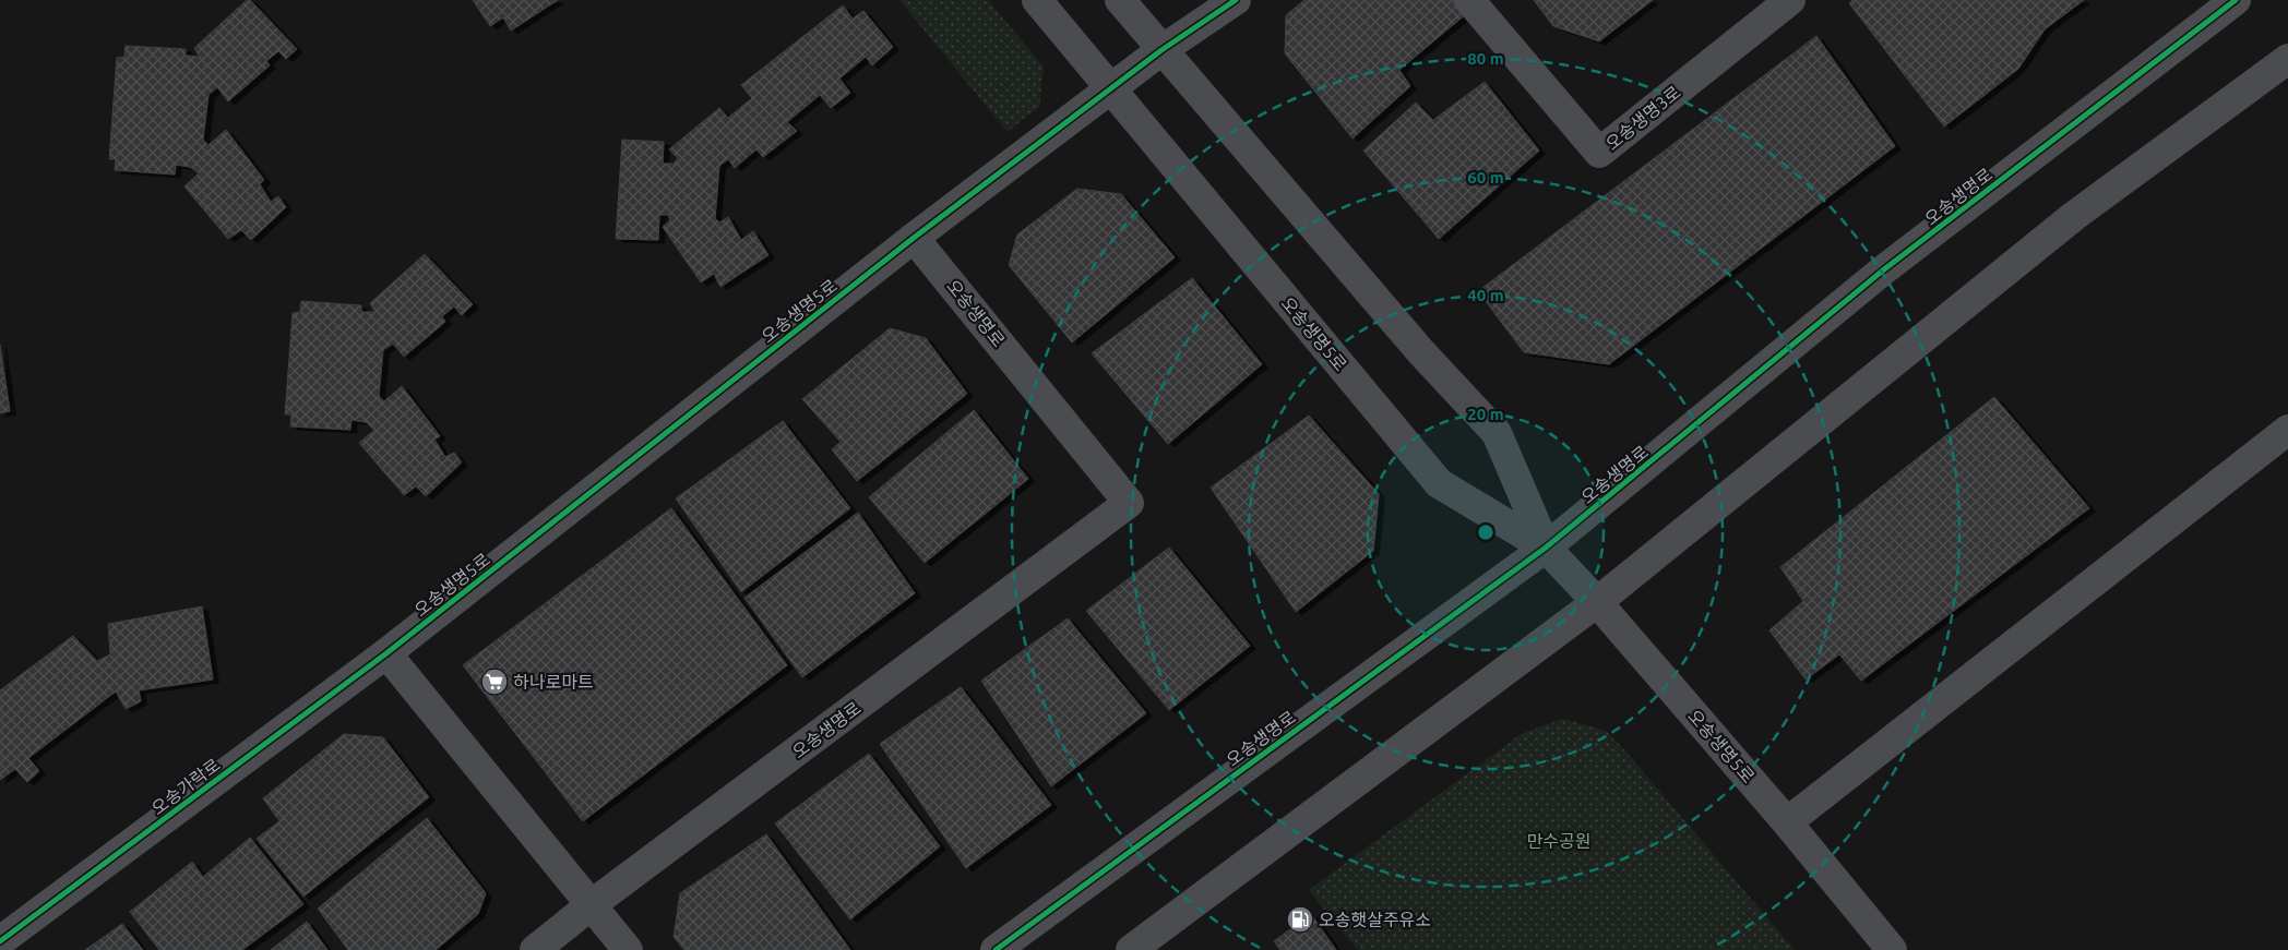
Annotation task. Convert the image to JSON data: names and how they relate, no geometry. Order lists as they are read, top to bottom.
{
  "streets": {
    "street": [
      "오송생명3로",
      "오송생명로",
      "오송생명5로",
      "오송가락로"
    ]
  },
  "crossings": [
    ["오송생명로", "오송생명5로"],
    ["오송생명5로", "오송가락로"]
  ],
  "parks": ["만수공원"],
  "places": {
    "supermarket": ["하나로마트"],
    "fuel station": ["오송햇살주유소"]
  },
  "rings": [
    "80 m",
    "60 m",
    "40 m",
    "20 m"
  ]
}
